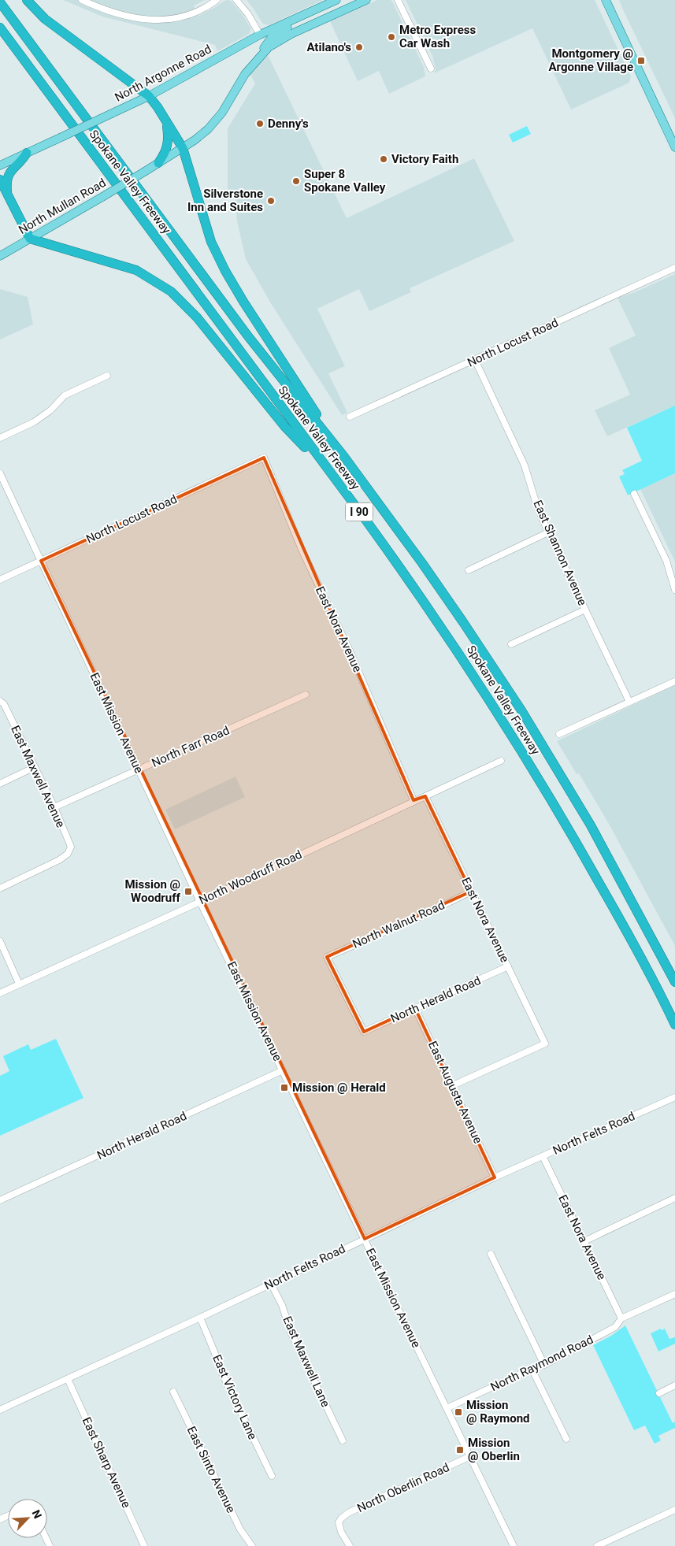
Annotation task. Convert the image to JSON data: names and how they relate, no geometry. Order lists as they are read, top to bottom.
{
  "streets": {
    "highway": ["Spokane Valley Freeway", "I 90"],
    "main road": ["North Argonne Road", "North Mullan Road"],
    "street": [
      "North Locust Road",
      "East Shannon Avenue",
      "East Nora Avenue",
      "East Mission Avenue",
      "North Farr Road",
      "East Maxwell Avenue",
      "North Woodruff Road",
      "North Walnut Road",
      "North Herald Road",
      "East Augusta Avenue",
      "North Felts Road",
      "East Maxwell Lane",
      "North Raymond Road",
      "East Victory Lane",
      "East Sharp Avenue",
      "East Sinto Avenue",
      "North Oberlin Road"
    ]
  },
  "crossings": [
    ["North Locust Road", "East Shannon Avenue"],
    ["North Locust Road", "East Nora Avenue"],
    ["North Locust Road", "East Mission Avenue"],
    ["East Nora Avenue", "North Woodruff Road"],
    ["East Nora Avenue", "North Walnut Road"],
    ["East Nora Avenue", "North Herald Road"],
    ["East Nora Avenue", "East Augusta Avenue"],
    ["East Nora Avenue", "North Felts Road"],
    ["East Nora Avenue", "North Raymond Road"],
    ["East Mission Avenue", "North Farr Road"],
    ["East Mission Avenue", "North Woodruff Road"],
    ["East Mission Avenue", "North Herald Road"],
    ["East Mission Avenue", "North Felts Road"],
    ["East Mission Avenue", "North Raymond Road"],
    ["East Mission Avenue", "North Oberlin Road"],
    ["North Farr Road", "East Maxwell Avenue"],
    ["North Walnut Road", "North Herald Road"],
    ["North Herald Road", "East Augusta Avenue"],
    ["East Augusta Avenue", "North Felts Road"],
    ["North Felts Road", "East Maxwell Lane"],
    ["North Felts Road", "East Victory Lane"],
    ["North Felts Road", "East Sharp Avenue"]
  ],
  "places": {
    "other": [
      "Metro Express Car Wash",
      "Atilano's",
      "Denny's",
      "Victory Faith",
      "Super 8 Spokane Valley",
      "Silverstone Inn and Suites"
    ],
    "transit": [
      "Montgomery @ Argonne Village",
      "Mission @ Woodruff",
      "Mission @ Herald",
      "Mission @ Raymond",
      "Mission @ Oberlin"
    ]
  },
  "north": "top right"
}
